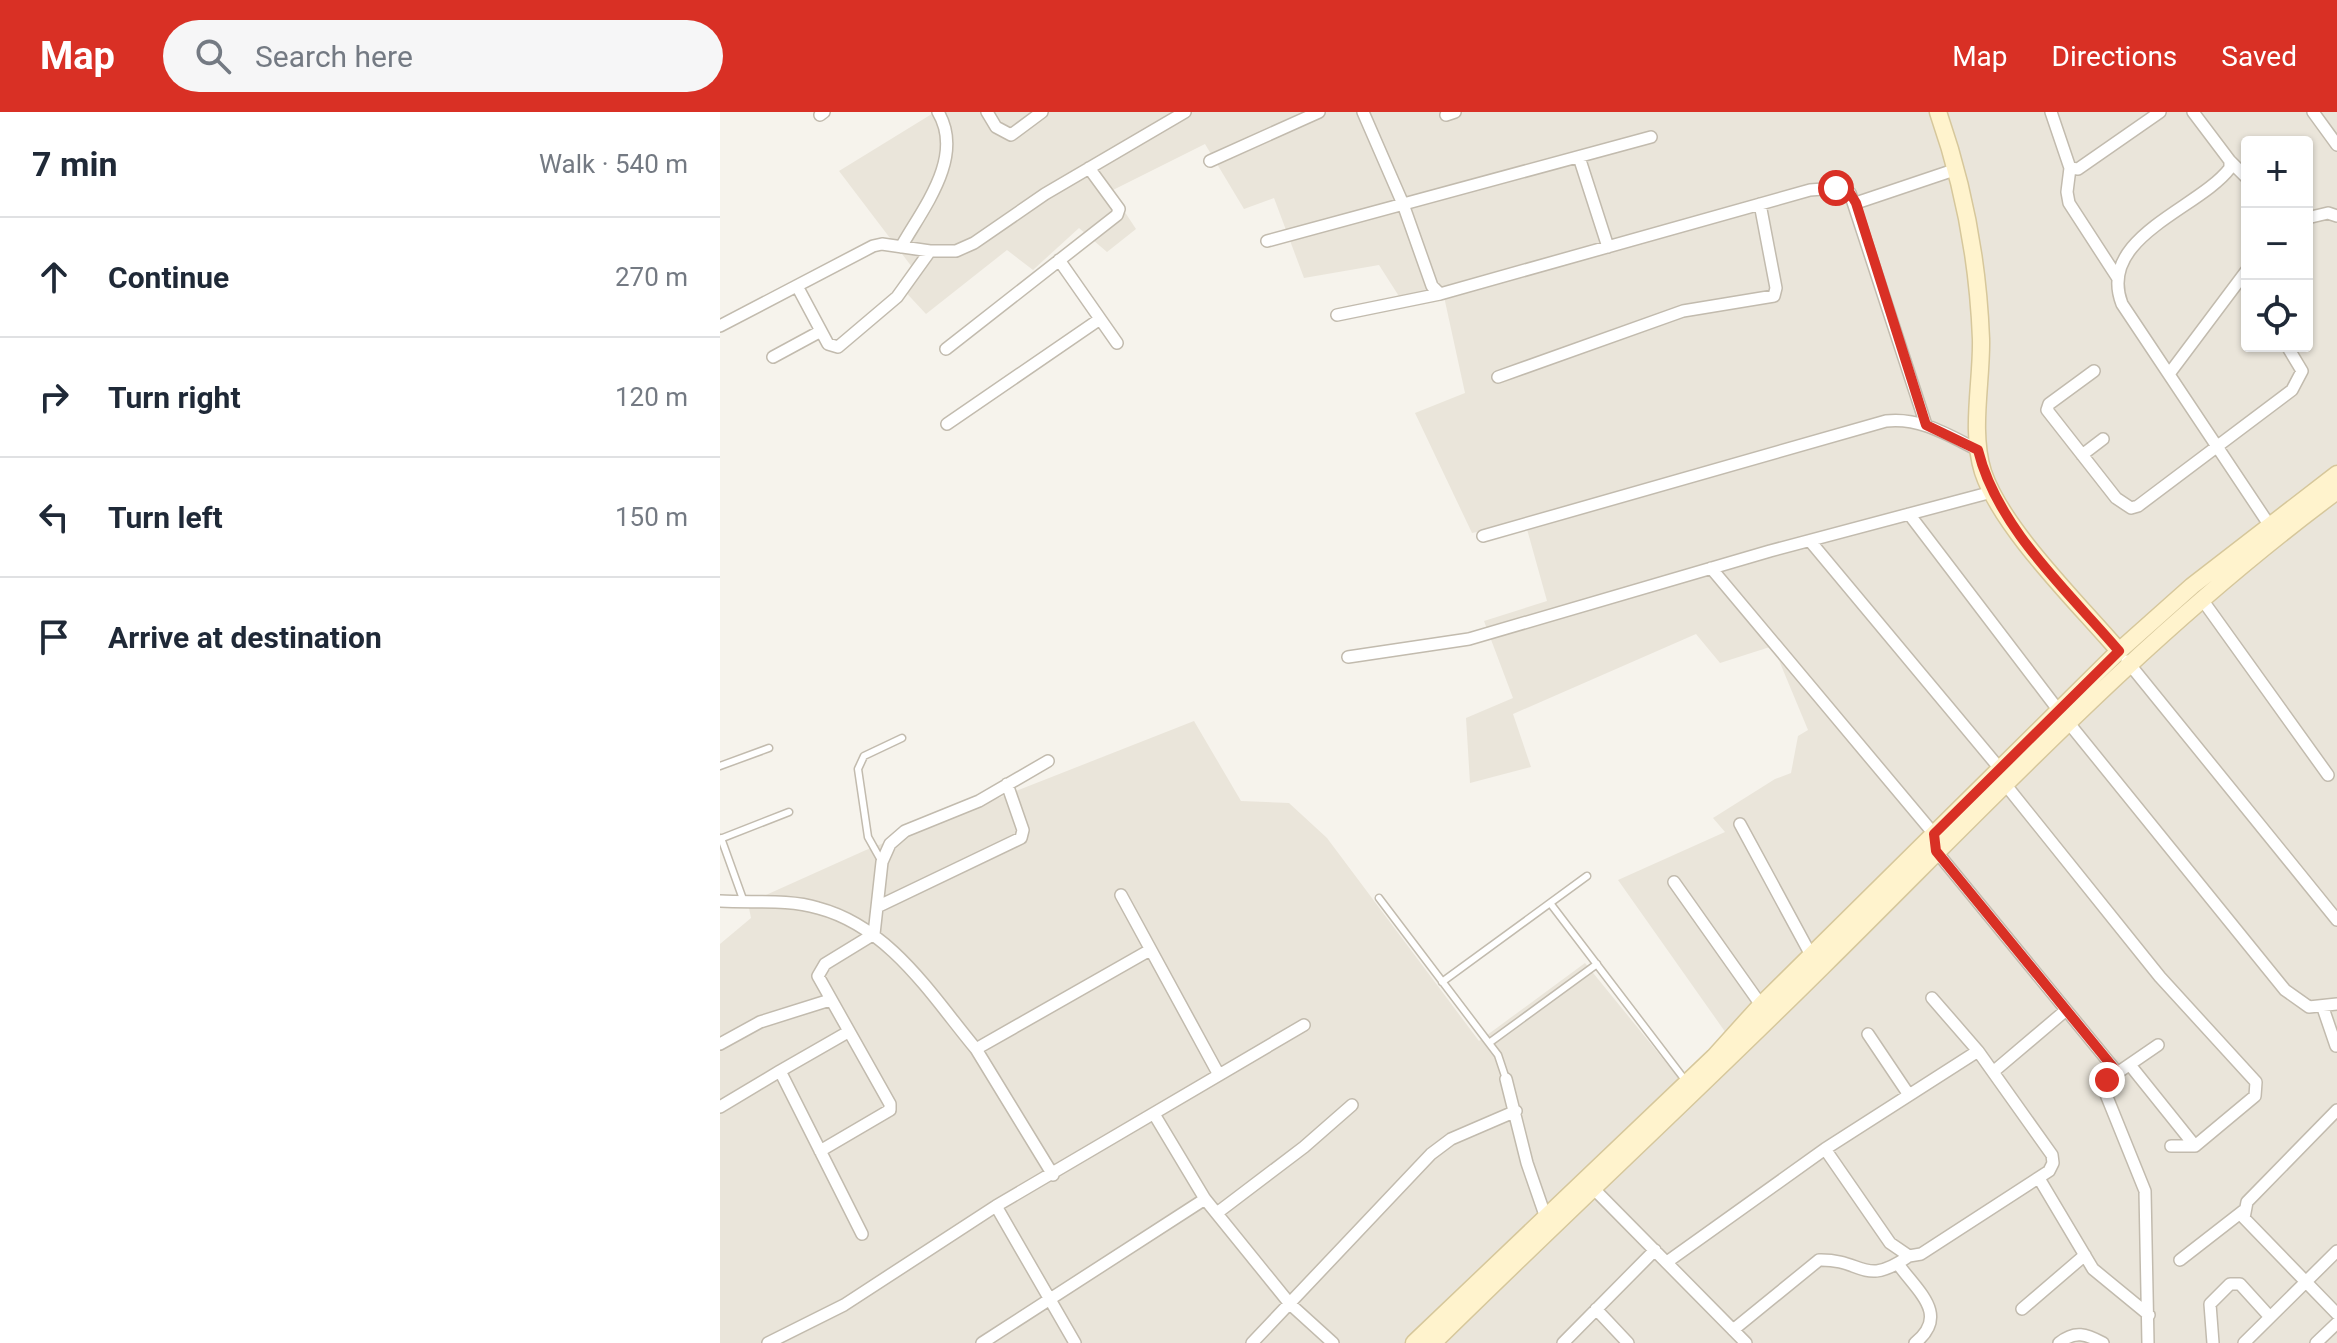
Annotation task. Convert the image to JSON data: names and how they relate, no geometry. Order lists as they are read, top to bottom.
{
  "page": {
    "header": "Map",
    "search": "Search here",
    "nav": ["Map", "Directions", "Saved"],
    "heading": ["7 min", "Walk · 540 m"],
    "map_buttons": ["+", "−"],
    "list": [
      ["Continue", "270 m"],
      ["Turn right", "120 m"],
      ["Turn left", "150 m"],
      "Arrive at destination"
    ]
  }
}
